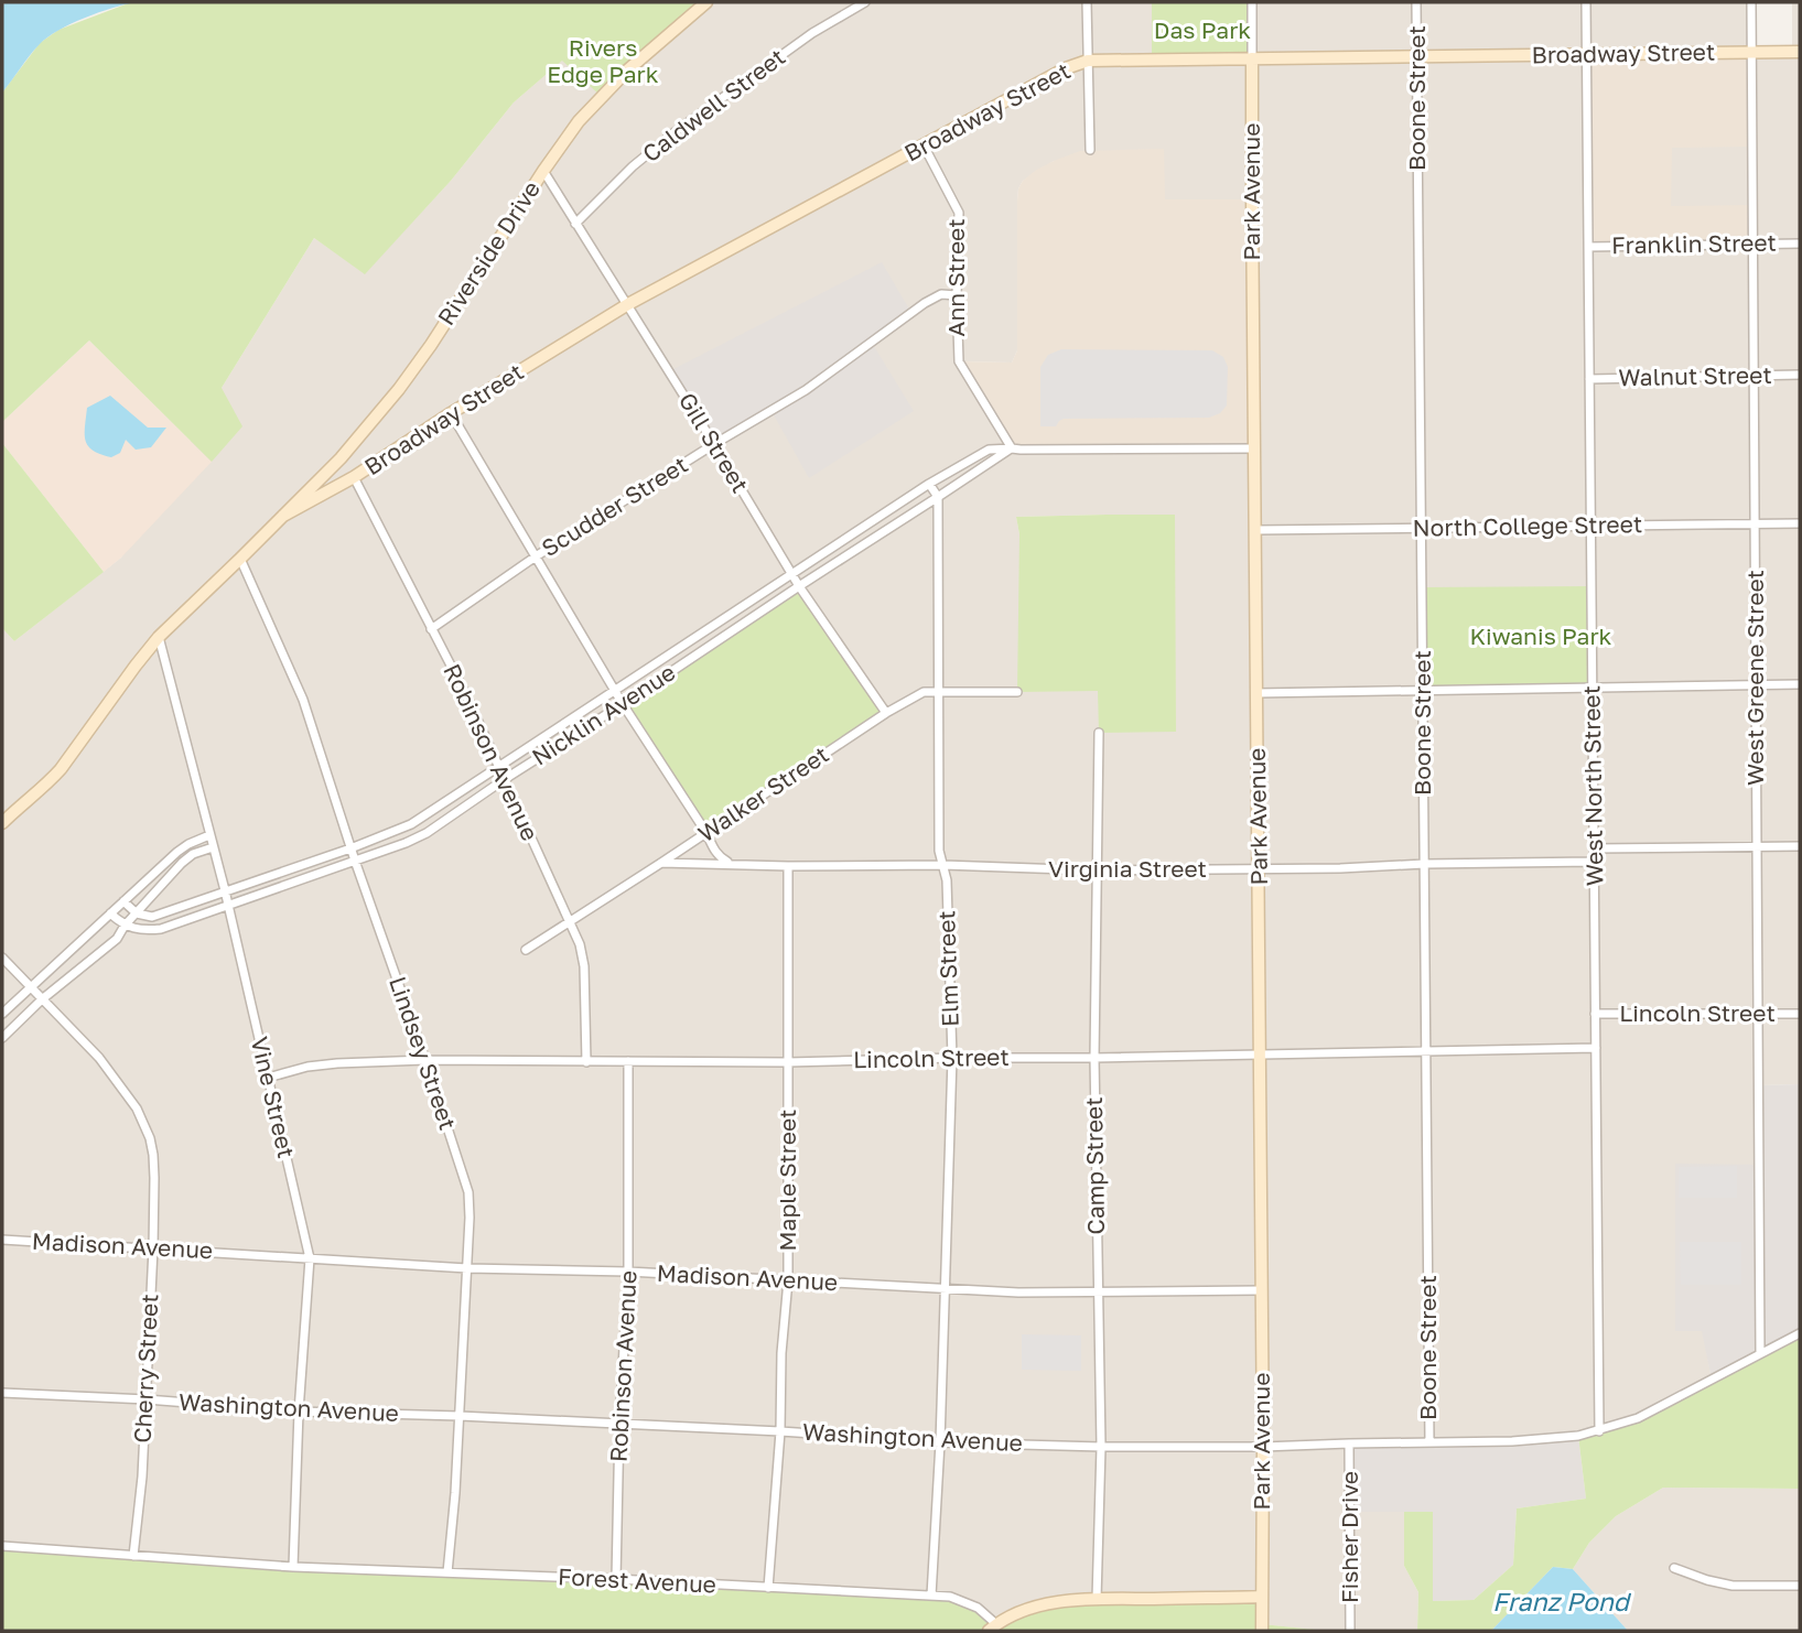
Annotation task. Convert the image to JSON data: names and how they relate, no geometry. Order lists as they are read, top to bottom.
{
  "streets": {
    "street": [
      "Broadway Street",
      "Boone Street",
      "Caldwell Street",
      "Park Avenue",
      "Franklin Street",
      "Riverside Drive",
      "Ann Street",
      "Walnut Street",
      "Gill Street",
      "Scudder Street",
      "North College Street",
      "West Greene Street",
      "Nicklin Avenue",
      "Robinson Avenue",
      "West North Street",
      "Walker Street",
      "Virginia Street",
      "Elm Street",
      "Lincoln Street",
      "Lindsey Street",
      "Vine Street",
      "Camp Street",
      "Maple Street",
      "Madison Avenue",
      "Cherry Street",
      "Washington Avenue",
      "Fisher Drive",
      "Forest Avenue"
    ]
  },
  "crossings": [
    ["Broadway Street", "Boone Street"],
    ["Broadway Street", "Park Avenue"],
    ["Broadway Street", "Riverside Drive"],
    ["Broadway Street", "Ann Street"],
    ["Broadway Street", "Gill Street"],
    ["Broadway Street", "West Greene Street"],
    ["Broadway Street", "Robinson Avenue"],
    ["Broadway Street", "West North Street"],
    ["Boone Street", "North College Street"],
    ["Boone Street", "Virginia Street"],
    ["Boone Street", "Lincoln Street"],
    ["Boone Street", "Washington Avenue"],
    ["Caldwell Street", "Gill Street"],
    ["Park Avenue", "North College Street"],
    ["Park Avenue", "Nicklin Avenue"],
    ["Park Avenue", "Virginia Street"],
    ["Park Avenue", "Lincoln Street"],
    ["Park Avenue", "Madison Avenue"],
    ["Park Avenue", "Washington Avenue"],
    ["Park Avenue", "Forest Avenue"],
    ["Franklin Street", "West Greene Street"],
    ["Franklin Street", "West North Street"],
    ["Riverside Drive", "Gill Street"],
    ["Riverside Drive", "Robinson Avenue"],
    ["Ann Street", "Scudder Street"],
    ["Ann Street", "Nicklin Avenue"],
    ["Walnut Street", "West Greene Street"],
    ["Walnut Street", "West North Street"],
    ["Gill Street", "Scudder Street"],
    ["Gill Street", "Nicklin Avenue"],
    ["Gill Street", "Walker Street"],
    ["Scudder Street", "Robinson Avenue"],
    ["North College Street", "West Greene Street"],
    ["North College Street", "West North Street"],
    ["West Greene Street", "Lincoln Street"],
    ["West Greene Street", "Washington Avenue"],
    ["Nicklin Avenue", "Robinson Avenue"],
    ["Nicklin Avenue", "Elm Street"],
    ["Nicklin Avenue", "Lindsey Street"],
    ["Nicklin Avenue", "Vine Street"],
    ["Robinson Avenue", "Walker Street"],
    ["Robinson Avenue", "Lincoln Street"],
    ["Robinson Avenue", "Madison Avenue"],
    ["Robinson Avenue", "Washington Avenue"],
    ["Robinson Avenue", "Forest Avenue"],
    ["West North Street", "Virginia Street"],
    ["West North Street", "Lincoln Street"],
    ["West North Street", "Washington Avenue"],
    ["Walker Street", "Virginia Street"],
    ["Walker Street", "Elm Street"],
    ["Virginia Street", "Elm Street"],
    ["Virginia Street", "Camp Street"],
    ["Virginia Street", "Maple Street"],
    ["Elm Street", "Lincoln Street"],
    ["Elm Street", "Madison Avenue"],
    ["Elm Street", "Washington Avenue"],
    ["Elm Street", "Forest Avenue"],
    ["Lincoln Street", "Lindsey Street"],
    ["Lincoln Street", "Vine Street"],
    ["Lincoln Street", "Camp Street"],
    ["Lincoln Street", "Maple Street"],
    ["Lindsey Street", "Madison Avenue"],
    ["Lindsey Street", "Washington Avenue"],
    ["Lindsey Street", "Forest Avenue"],
    ["Vine Street", "Madison Avenue"],
    ["Vine Street", "Washington Avenue"],
    ["Vine Street", "Forest Avenue"],
    ["Camp Street", "Madison Avenue"],
    ["Camp Street", "Washington Avenue"],
    ["Camp Street", "Forest Avenue"],
    ["Maple Street", "Madison Avenue"],
    ["Maple Street", "Washington Avenue"],
    ["Maple Street", "Forest Avenue"],
    ["Madison Avenue", "Cherry Street"],
    ["Cherry Street", "Washington Avenue"],
    ["Cherry Street", "Forest Avenue"],
    ["Washington Avenue", "Fisher Drive"]
  ],
  "water": ["Franz Pond"],
  "parks": ["Das Park", "Rivers Edge Park", "Kiwanis Park"]
}
